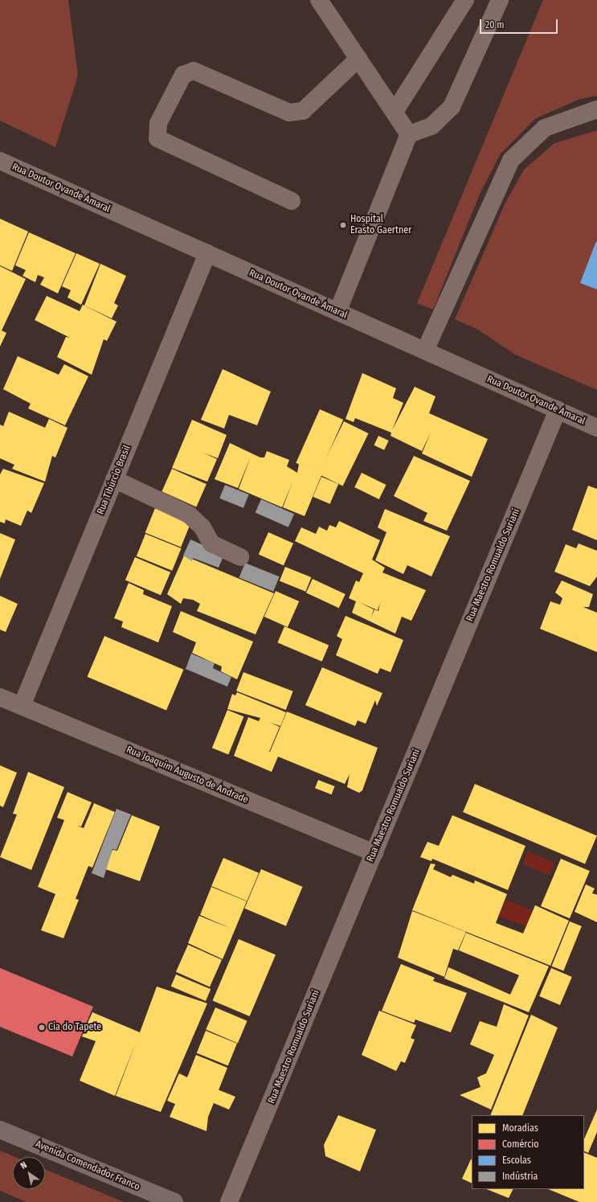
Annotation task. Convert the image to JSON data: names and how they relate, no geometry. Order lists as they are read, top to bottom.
{
  "streets": {
    "highway": ["Avenida Comendador Franco"],
    "street": [
      "Rua Doutor Ovande Amaral",
      "Rua Tibúrcio Brasil",
      "Rua Maestro Romualdo Suriani",
      "Rua Joaquim Augusto de Andrade"
    ]
  },
  "crossings": [
    ["Rua Doutor Ovande Amaral", "Rua Tibúrcio Brasil"],
    ["Rua Doutor Ovande Amaral", "Rua Maestro Romualdo Suriani"],
    ["Rua Tibúrcio Brasil", "Rua Joaquim Augusto de Andrade"],
    ["Rua Maestro Romualdo Suriani", "Rua Joaquim Augusto de Andrade"]
  ],
  "places": ["Hospital Erasto Gaertner", "Cia do Tapete"],
  "legend": [
    "Moradias",
    "Comércio",
    "Escolas",
    "Indústria"
  ],
  "scale_bar": "20 m",
  "north": "top left"
}
